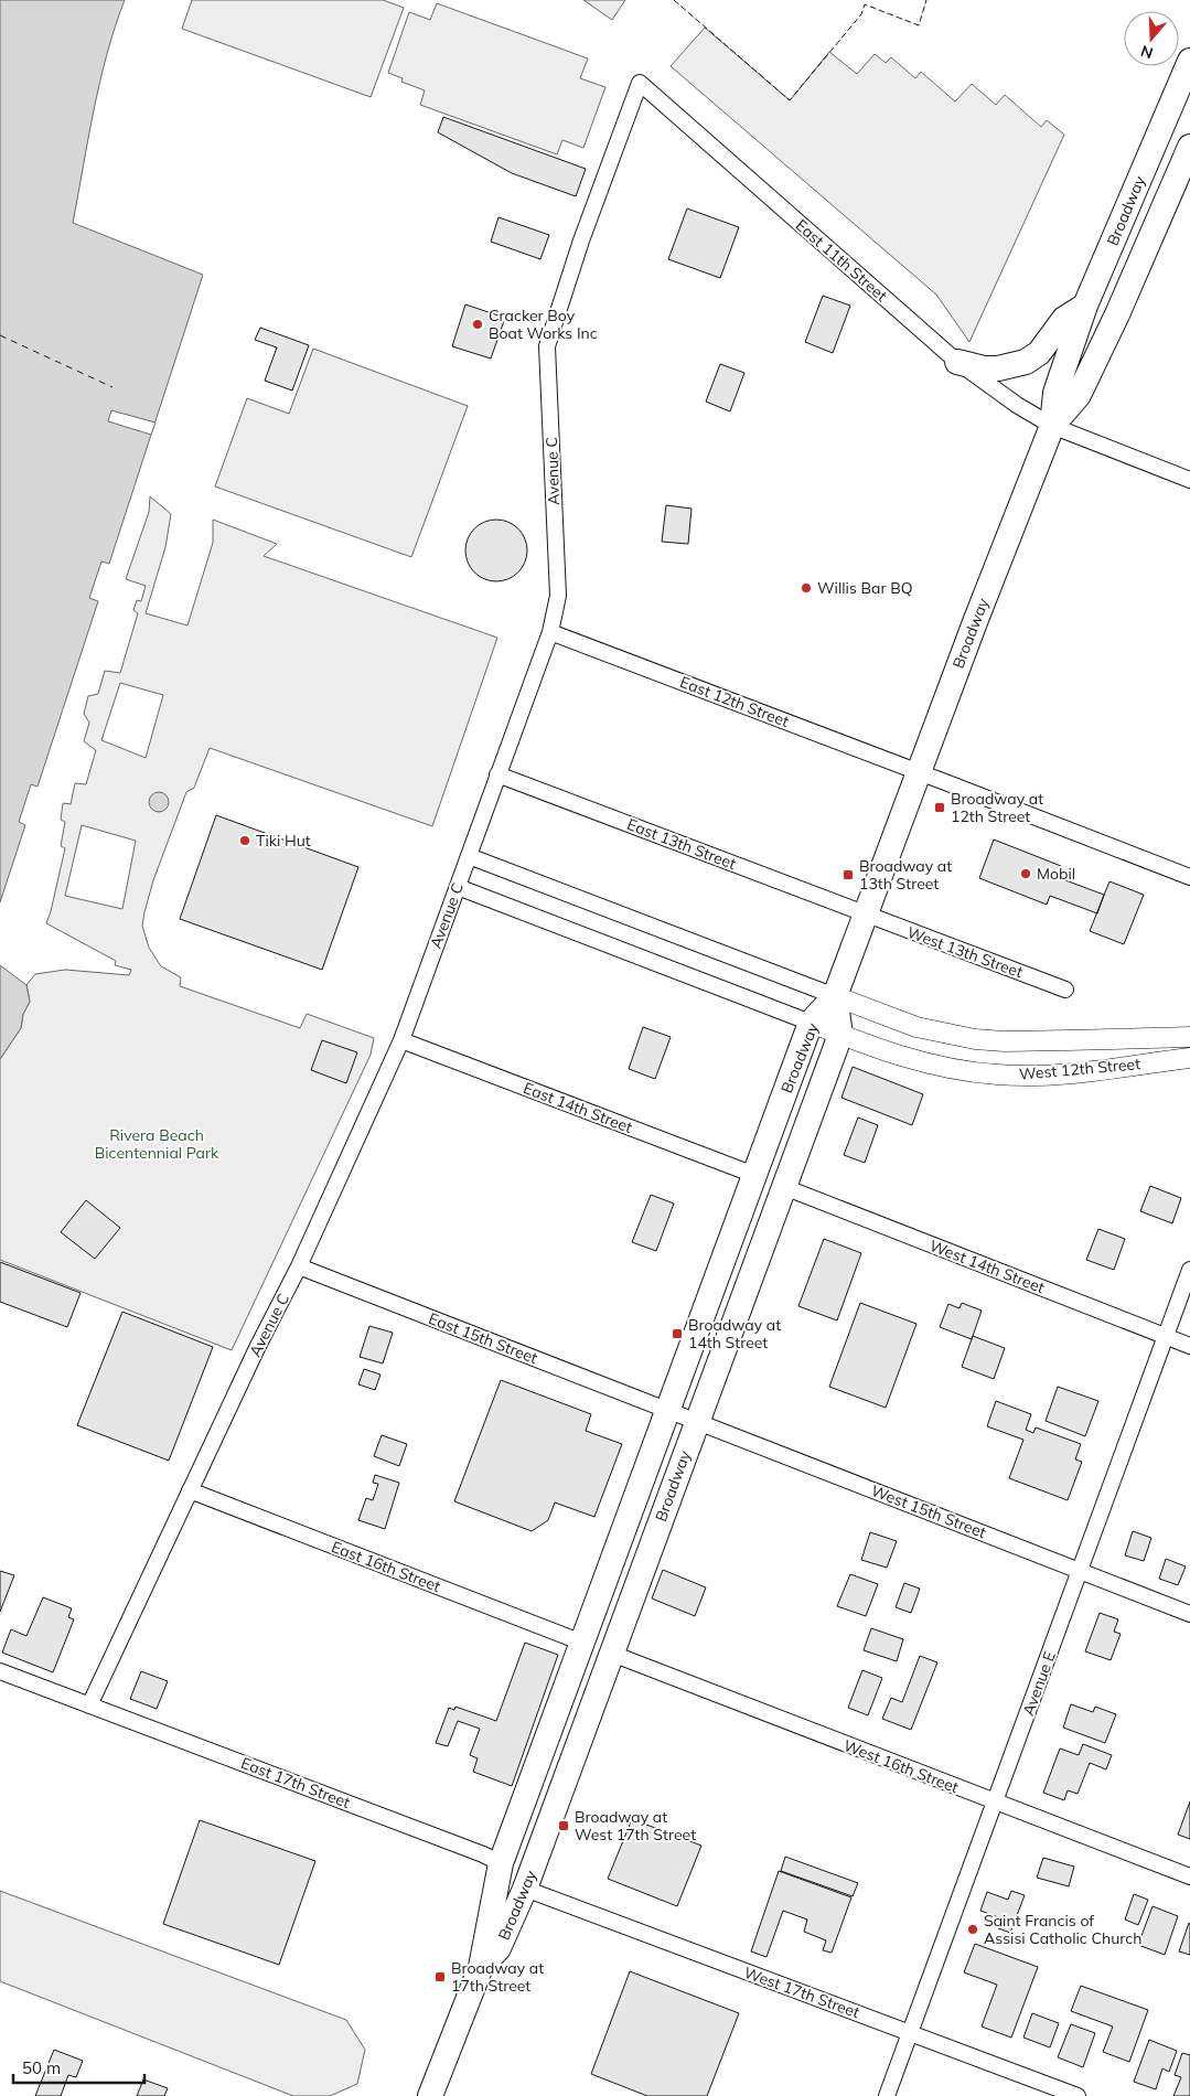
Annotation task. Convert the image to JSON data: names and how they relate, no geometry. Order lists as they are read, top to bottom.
{
  "streets": {
    "main road": ["Broadway"],
    "street": [
      "East 11th Street",
      "Avenue C",
      "East 12th Street",
      "East 13th Street",
      "West 13th Street",
      "West 12th Street",
      "East 14th Street",
      "West 14th Street",
      "East 15th Street",
      "West 15th Street",
      "East 16th Street",
      "Avenue E",
      "West 16th Street",
      "East 17th Street",
      "West 17th Street"
    ]
  },
  "crossings": [
    ["Broadway", "East 11th Street"],
    ["Broadway", "East 12th Street"],
    ["Broadway", "East 13th Street"],
    ["Broadway", "West 13th Street"],
    ["Broadway", "West 12th Street"],
    ["Broadway", "East 14th Street"],
    ["Broadway", "West 14th Street"],
    ["Broadway", "East 15th Street"],
    ["Broadway", "West 15th Street"],
    ["Broadway", "East 16th Street"],
    ["Broadway", "West 16th Street"],
    ["Broadway", "East 17th Street"],
    ["Broadway", "West 17th Street"],
    ["East 11th Street", "Avenue C"],
    ["Avenue C", "East 12th Street"],
    ["Avenue C", "East 13th Street"],
    ["Avenue C", "East 14th Street"],
    ["Avenue C", "East 15th Street"],
    ["Avenue C", "East 16th Street"],
    ["Avenue C", "East 17th Street"],
    ["East 13th Street", "West 13th Street"],
    ["West 14th Street", "Avenue E"],
    ["East 15th Street", "West 15th Street"],
    ["West 15th Street", "Avenue E"],
    ["Avenue E", "West 16th Street"],
    ["Avenue E", "West 17th Street"]
  ],
  "parks": ["Rivera Beach Bicentennial Park"],
  "places": {
    "other": [
      "Cracker Boy Boat Works Inc",
      "Willis Bar BQ",
      "Tiki Hut",
      "Mobil",
      "Saint Francis of Assisi Catholic Church"
    ],
    "transit": [
      "Broadway at 12th Street",
      "Broadway at 13th Street",
      "Broadway at 14th Street",
      "Broadway at West 17th Street",
      "Broadway at 17th Street"
    ]
  },
  "scale_bar": "50 m",
  "north": "bottom"
}
